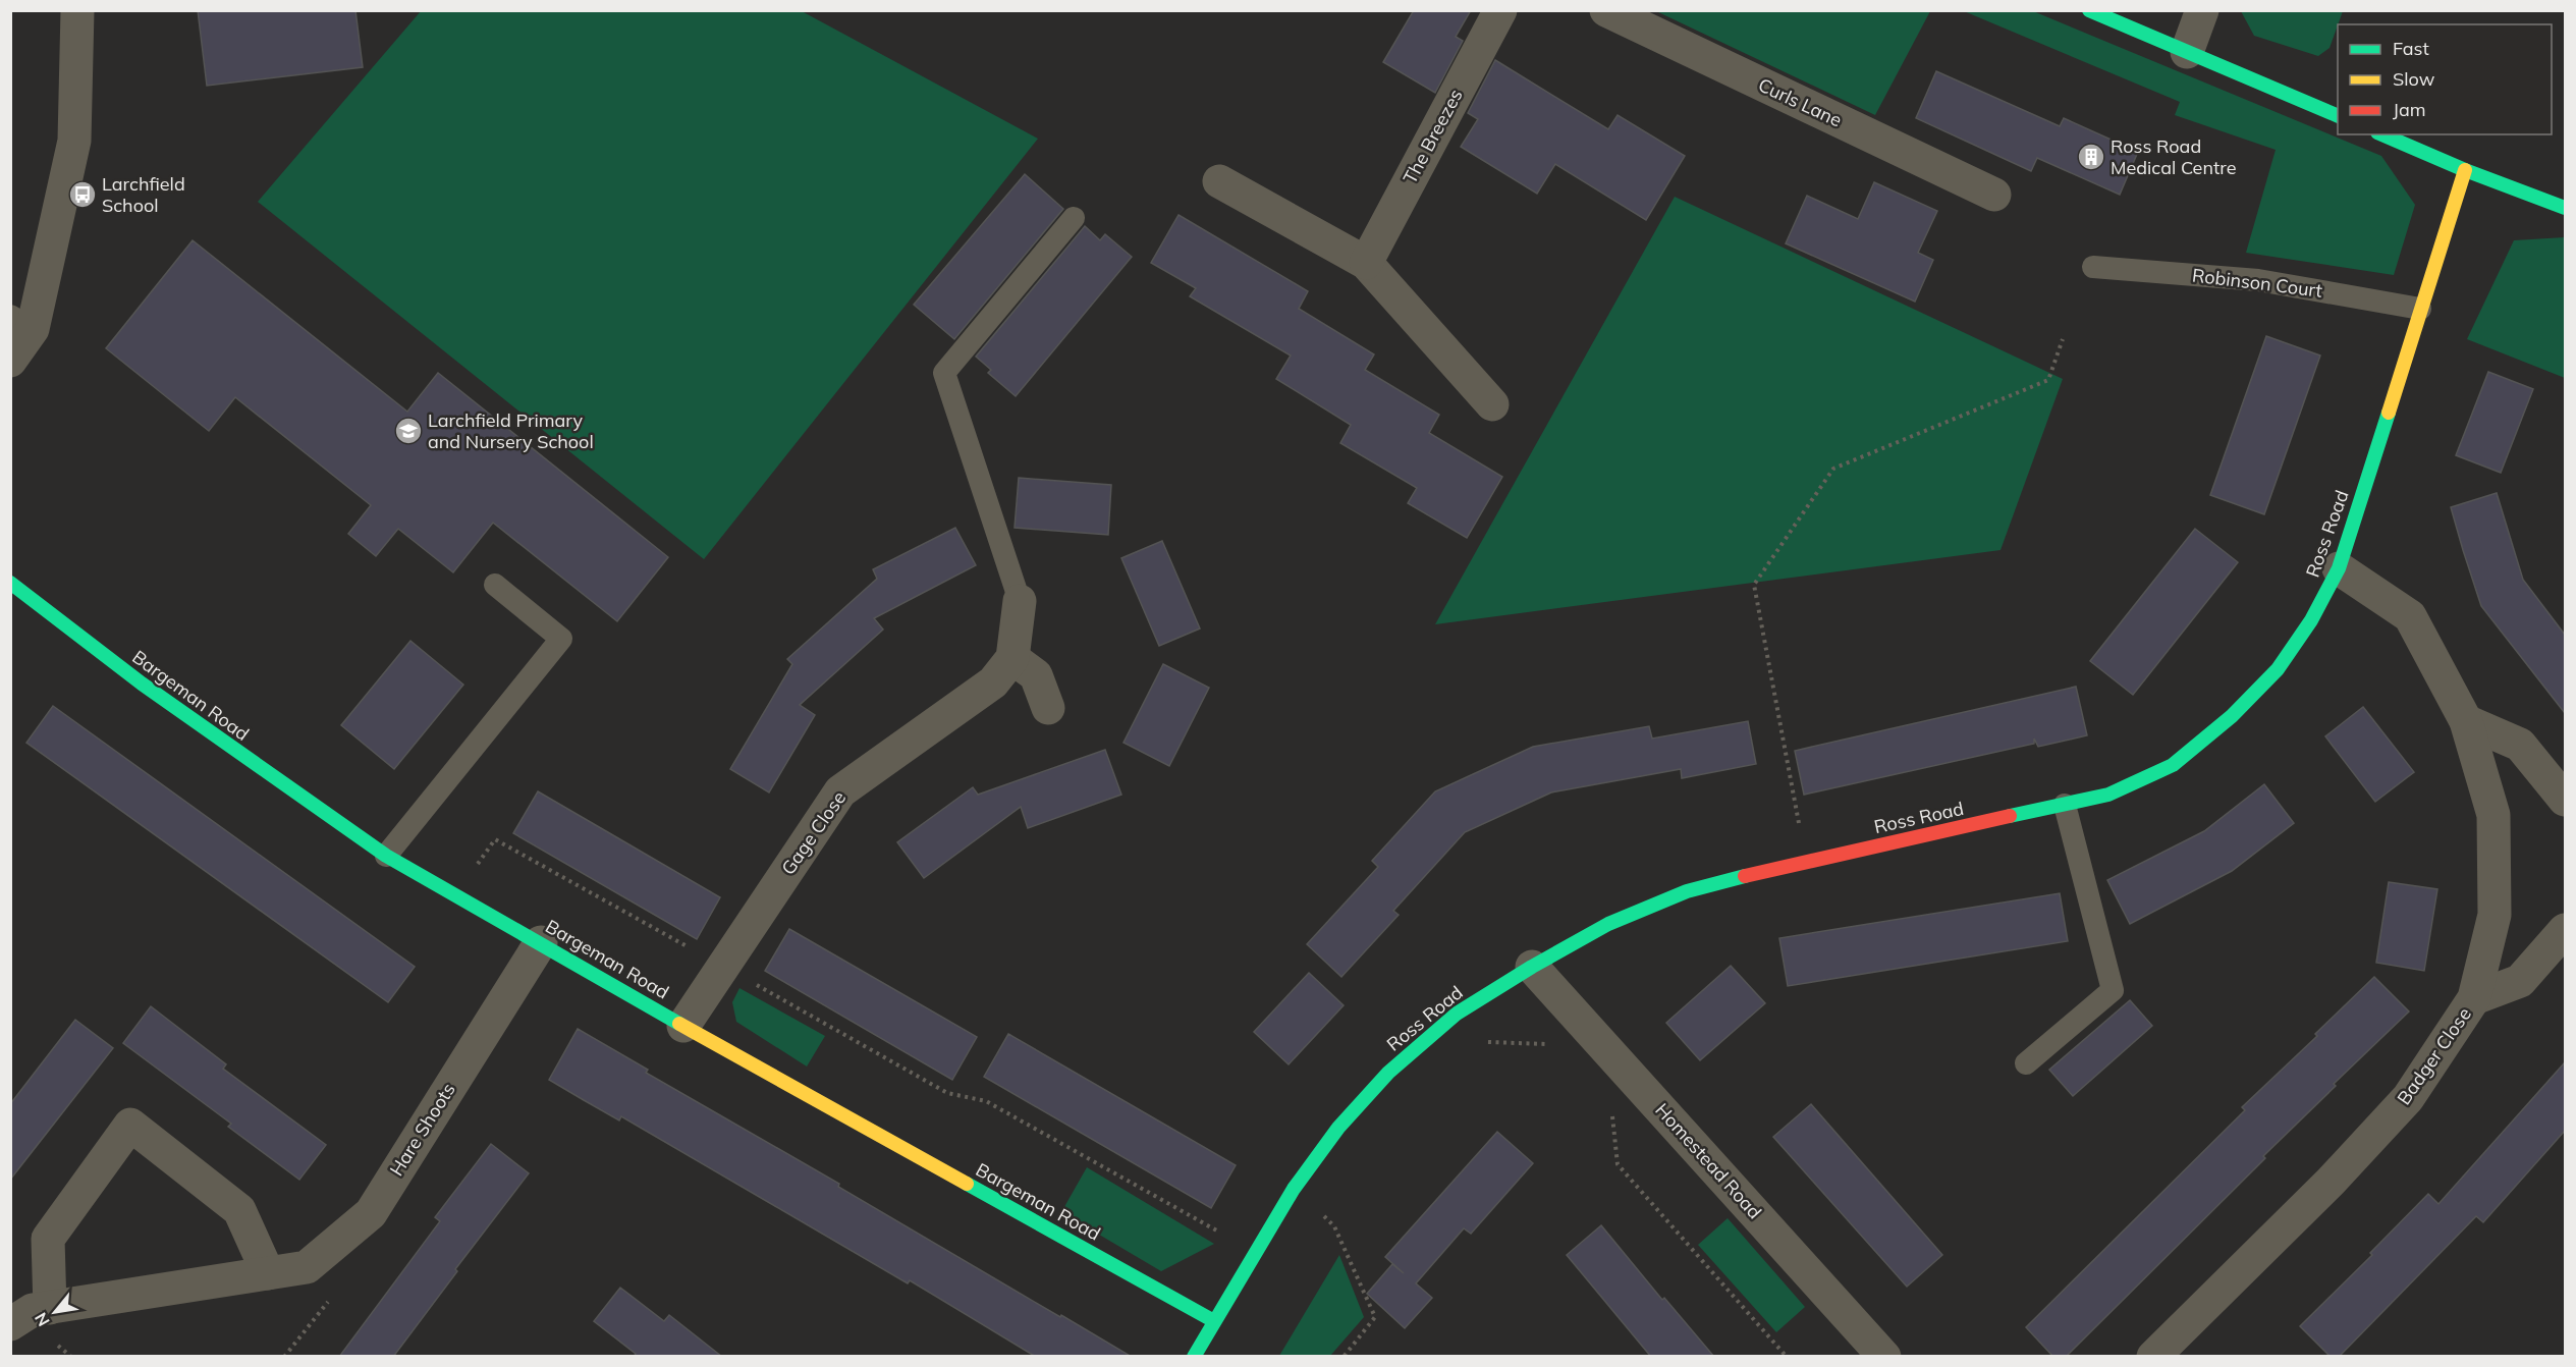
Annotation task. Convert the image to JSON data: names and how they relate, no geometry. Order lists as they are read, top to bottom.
{
  "streets": {
    "street": [
      "Curls Lane",
      "The Breezes",
      "Ross Road",
      "Bargeman Road",
      "Gage Close",
      "Badger Close",
      "Hare Shoots",
      "Homestead Road"
    ],
    "lane": ["Robinson Court"]
  },
  "crossings": [
    ["Robinson Court", "Ross Road"],
    ["Ross Road", "Bargeman Road"],
    ["Ross Road", "Badger Close"],
    ["Ross Road", "Homestead Road"],
    ["Bargeman Road", "Gage Close"],
    ["Bargeman Road", "Hare Shoots"]
  ],
  "places": {
    "building": ["Ross Road Medical Centre"],
    "bus stop": ["Larchfield School"],
    "school or university": ["Larchfield Primary and Nursery School"]
  },
  "legend": ["Fast", "Slow", "Jam"],
  "north": "bottom left"
}
